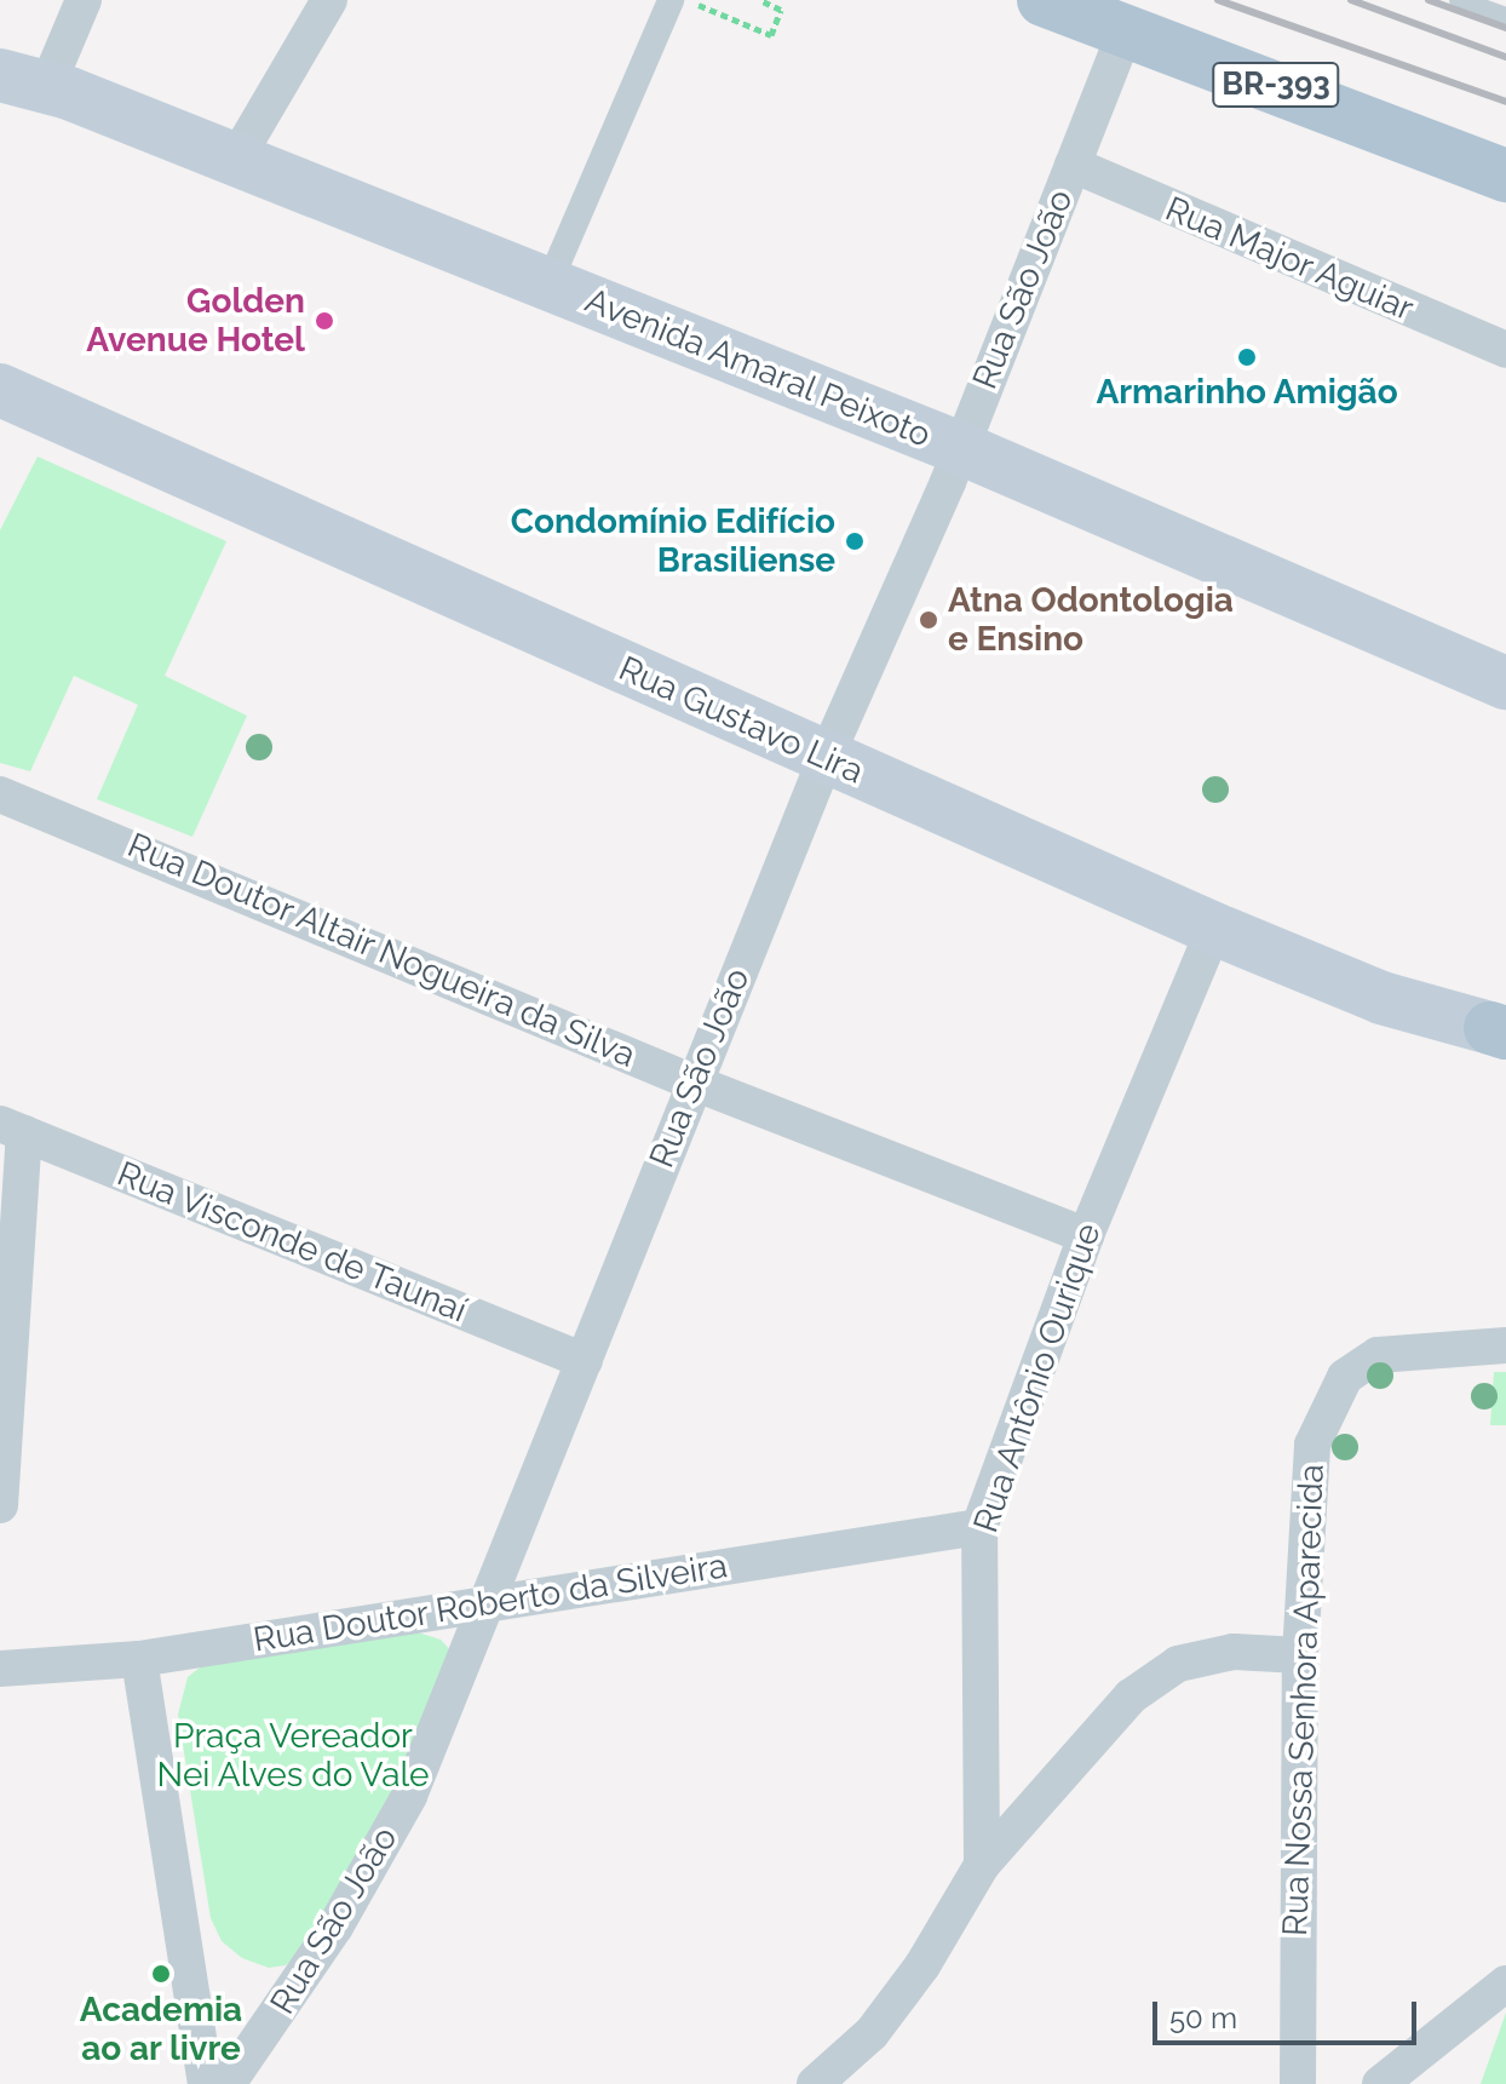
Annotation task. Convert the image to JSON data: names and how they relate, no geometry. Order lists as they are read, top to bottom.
{
  "streets": {
    "main road": ["BR-393", "Avenida Amaral Peixoto", "Rua Gustavo Lira"],
    "street": [
      "Rua Major Aguiar",
      "Rua São João",
      "Rua Doutor Altair Nogueira da Silva",
      "Rua Visconde de Taunaí",
      "Rua Antônio Ourique",
      "Rua Doutor Roberto da Silveira",
      "Rua Nossa Senhora Aparecida"
    ]
  },
  "crossings": [
    ["BR-393", "Rua São João"],
    ["Rua Major Aguiar", "Rua São João"],
    ["Rua São João", "Avenida Amaral Peixoto"],
    ["Rua São João", "Rua Gustavo Lira"],
    ["Rua São João", "Rua Doutor Altair Nogueira da Silva"],
    ["Rua São João", "Rua Visconde de Taunaí"],
    ["Rua São João", "Rua Doutor Roberto da Silveira"],
    ["Rua Gustavo Lira", "Rua Antônio Ourique"],
    ["Rua Doutor Altair Nogueira da Silva", "Rua Antônio Ourique"],
    ["Rua Antônio Ourique", "Rua Doutor Roberto da Silveira"]
  ],
  "parks": ["Praça Vereador Nei Alves do Vale"],
  "places": [
    "Golden Avenue Hotel",
    "Armarinho Amigão",
    "Condomínio Edifício Brasiliense",
    "Atna Odontologia e Ensino",
    "Academia ao ar livre"
  ],
  "scale_bar": "50 m"
}
